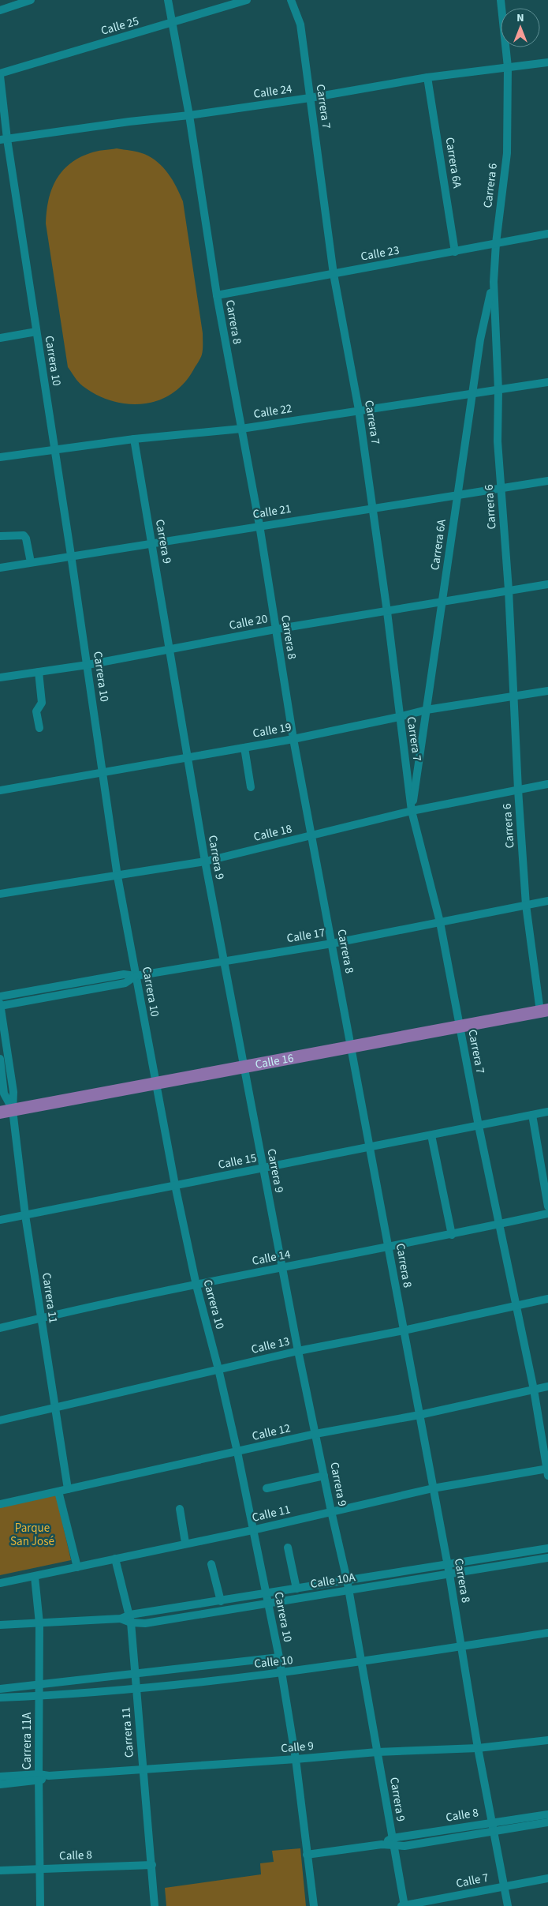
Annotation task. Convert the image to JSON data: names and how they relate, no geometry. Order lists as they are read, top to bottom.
{
  "streets": {
    "highway": ["Calle 16"],
    "street": [
      "Calle 25",
      "Calle 24",
      "Carrera 7",
      "Carrera 6A",
      "Carrera 6",
      "Calle 23",
      "Carrera 8",
      "Carrera 10",
      "Calle 22",
      "Calle 21",
      "Carrera 9",
      "Calle 20",
      "Calle 19",
      "Calle 18",
      "Calle 17",
      "Calle 15",
      "Calle 14",
      "Carrera 11",
      "Calle 13",
      "Calle 12",
      "Calle 11",
      "Calle 10A",
      "Calle 10",
      "Carrera 11A",
      "Calle 9",
      "Calle 8",
      "Calle 7"
    ]
  },
  "crossings": [
    ["Calle 25", "Carrera 8"],
    ["Calle 25", "Carrera 10"],
    ["Calle 24", "Carrera 7"],
    ["Calle 24", "Carrera 6A"],
    ["Calle 24", "Carrera 6"],
    ["Calle 24", "Carrera 8"],
    ["Calle 24", "Carrera 10"],
    ["Carrera 7", "Carrera 6A"],
    ["Carrera 7", "Calle 23"],
    ["Carrera 7", "Calle 22"],
    ["Carrera 7", "Calle 21"],
    ["Carrera 7", "Calle 20"],
    ["Carrera 7", "Calle 19"],
    ["Carrera 7", "Calle 18"],
    ["Carrera 7", "Calle 17"],
    ["Carrera 7", "Calle 16"],
    ["Carrera 7", "Calle 15"],
    ["Carrera 7", "Calle 14"],
    ["Carrera 7", "Calle 13"],
    ["Carrera 7", "Calle 12"],
    ["Carrera 7", "Calle 11"],
    ["Carrera 6A", "Carrera 6"],
    ["Carrera 6A", "Calle 23"],
    ["Carrera 6A", "Calle 22"],
    ["Carrera 6A", "Calle 21"],
    ["Carrera 6A", "Calle 20"],
    ["Carrera 6A", "Calle 19"],
    ["Carrera 6A", "Calle 18"],
    ["Carrera 6", "Calle 23"],
    ["Carrera 6", "Calle 22"],
    ["Carrera 6", "Calle 21"],
    ["Carrera 6", "Calle 20"],
    ["Carrera 6", "Calle 19"],
    ["Carrera 6", "Calle 18"],
    ["Carrera 6", "Calle 17"],
    ["Carrera 6", "Calle 16"],
    ["Calle 23", "Carrera 8"],
    ["Carrera 8", "Calle 22"],
    ["Carrera 8", "Calle 21"],
    ["Carrera 8", "Calle 20"],
    ["Carrera 8", "Calle 19"],
    ["Carrera 8", "Calle 18"],
    ["Carrera 8", "Calle 17"],
    ["Carrera 8", "Calle 16"],
    ["Carrera 8", "Calle 15"],
    ["Carrera 8", "Calle 14"],
    ["Carrera 8", "Calle 13"],
    ["Carrera 8", "Calle 12"],
    ["Carrera 8", "Calle 11"],
    ["Carrera 8", "Calle 10A"],
    ["Carrera 8", "Calle 10"],
    ["Carrera 8", "Calle 9"],
    ["Carrera 8", "Calle 8"],
    ["Carrera 8", "Calle 7"],
    ["Carrera 10", "Calle 22"],
    ["Carrera 10", "Calle 21"],
    ["Carrera 10", "Calle 20"],
    ["Carrera 10", "Calle 19"],
    ["Carrera 10", "Calle 18"],
    ["Carrera 10", "Calle 17"],
    ["Carrera 10", "Calle 16"],
    ["Carrera 10", "Calle 15"],
    ["Carrera 10", "Calle 14"],
    ["Carrera 10", "Calle 13"],
    ["Carrera 10", "Calle 12"],
    ["Carrera 10", "Calle 11"],
    ["Carrera 10", "Calle 10A"],
    ["Carrera 10", "Calle 10"],
    ["Carrera 10", "Calle 9"],
    ["Carrera 10", "Calle 8"],
    ["Calle 22", "Carrera 9"],
    ["Calle 21", "Carrera 9"],
    ["Carrera 9", "Calle 20"],
    ["Carrera 9", "Calle 19"],
    ["Carrera 9", "Calle 18"],
    ["Carrera 9", "Calle 17"],
    ["Carrera 9", "Calle 16"],
    ["Carrera 9", "Calle 15"],
    ["Carrera 9", "Calle 14"],
    ["Carrera 9", "Calle 13"],
    ["Carrera 9", "Calle 12"],
    ["Carrera 9", "Calle 11"],
    ["Carrera 9", "Calle 10A"],
    ["Carrera 9", "Calle 10"],
    ["Carrera 9", "Calle 9"],
    ["Carrera 9", "Calle 8"],
    ["Carrera 9", "Calle 7"],
    ["Calle 17", "Carrera 11"],
    ["Calle 16", "Carrera 11"],
    ["Calle 15", "Carrera 11"],
    ["Calle 14", "Carrera 11"],
    ["Carrera 11", "Calle 13"],
    ["Carrera 11", "Calle 12"],
    ["Carrera 11", "Calle 11"],
    ["Carrera 11", "Calle 10A"],
    ["Carrera 11", "Calle 10"],
    ["Carrera 11", "Calle 9"],
    ["Carrera 11", "Calle 8"],
    ["Calle 11", "Carrera 11A"],
    ["Calle 10A", "Carrera 11A"],
    ["Calle 10", "Carrera 11A"],
    ["Carrera 11A", "Calle 9"],
    ["Carrera 11A", "Calle 8"]
  ],
  "parks": ["Parque San José"],
  "north": "top"
}
